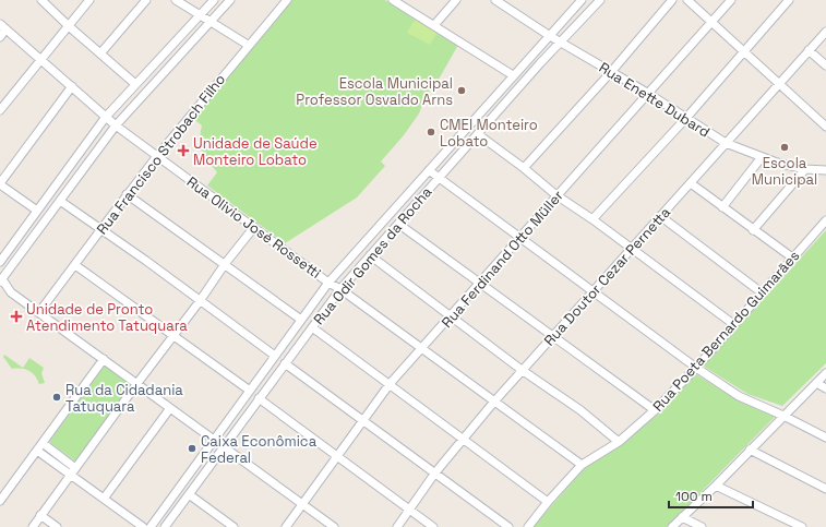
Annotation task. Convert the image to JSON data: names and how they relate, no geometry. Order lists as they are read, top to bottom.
{
  "streets": {
    "street": [
      "Rua Enette Dubard",
      "Rua Francisco Strobach Filho",
      "Rua Olivio José Rossetti",
      "Rua Odir Gomes da Rocha",
      "Rua Ferdinand Otto Müller",
      "Rua Doutor Cezar Pernetta",
      "Rua Poeta Bernardo Guimarães"
    ]
  },
  "crossings": [
    ["Rua Enette Dubard", "Rua Odir Gomes da Rocha"],
    ["Rua Enette Dubard", "Rua Ferdinand Otto Müller"],
    ["Rua Enette Dubard", "Rua Doutor Cezar Pernetta"],
    ["Rua Francisco Strobach Filho", "Rua Olivio José Rossetti"],
    ["Rua Olivio José Rossetti", "Rua Odir Gomes da Rocha"],
    ["Rua Olivio José Rossetti", "Rua Ferdinand Otto Müller"],
    ["Rua Olivio José Rossetti", "Rua Doutor Cezar Pernetta"],
    ["Rua Olivio José Rossetti", "Rua Poeta Bernardo Guimarães"]
  ],
  "places": {
    "other": [
      "Escola Municipal Professor Osvaldo Arns",
      "CMEI Monteiro Lobato",
      "Escola Municipal",
      "Rua da Cidadania Tatuquara",
      "Caixa Econômica Federal"
    ],
    "health": ["Unidade de Saúde Monteiro Lobato", "Unidade de Pronto Atendimento Tatuquara"]
  },
  "scale_bar": "100 m"
}
